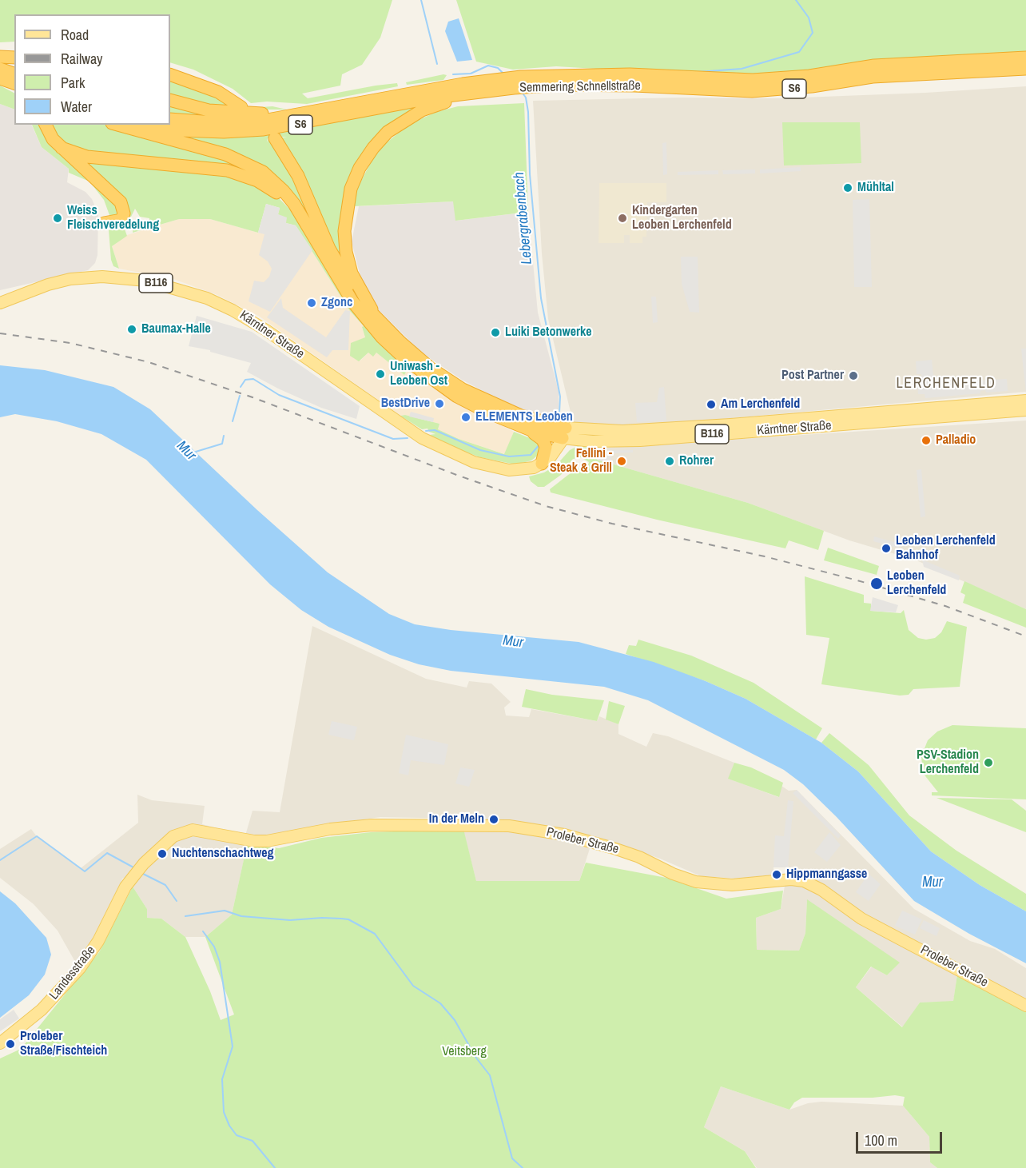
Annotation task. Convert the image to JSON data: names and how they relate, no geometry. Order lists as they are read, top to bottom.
{
  "streets": {
    "highway": ["Semmering Schnellstraße", "S6"],
    "main road": [
      "B116",
      "Kärntner Straße",
      "Proleber Straße",
      "Landesstraße"
    ]
  },
  "crossings": [
    ["B116", "Kärntner Straße"],
    ["Proleber Straße", "Landesstraße"]
  ],
  "districts": ["LERCHENFELD"],
  "water": ["Lebergrabenbach", "Mur"],
  "parks": ["Veitsberg"],
  "places": [
    "Mühltal",
    "Weiss Fleischveredelung",
    "Kindergarten Leoben Lerchenfeld",
    "Zgonc",
    "Baumax-Halle",
    "Luiki Betonwerke",
    "Uniwash - Leoben Ost",
    "Post Partner",
    "BestDrive",
    "Am Lerchenfeld",
    "ELEMENTS Leoben",
    "Palladio",
    "Fellini - Steak & Grill",
    "Rohrer",
    "Leoben Lerchenfeld Bahnhof",
    "Leoben Lerchenfeld",
    "PSV-Stadion Lerchenfeld",
    "In der Meln",
    "Nuchtenschachtweg",
    "Hippmanngasse",
    "Proleber Straße/Fischteich"
  ],
  "legend": [
    "Road",
    "Railway",
    "Park",
    "Water"
  ],
  "scale_bar": "100 m"
}
